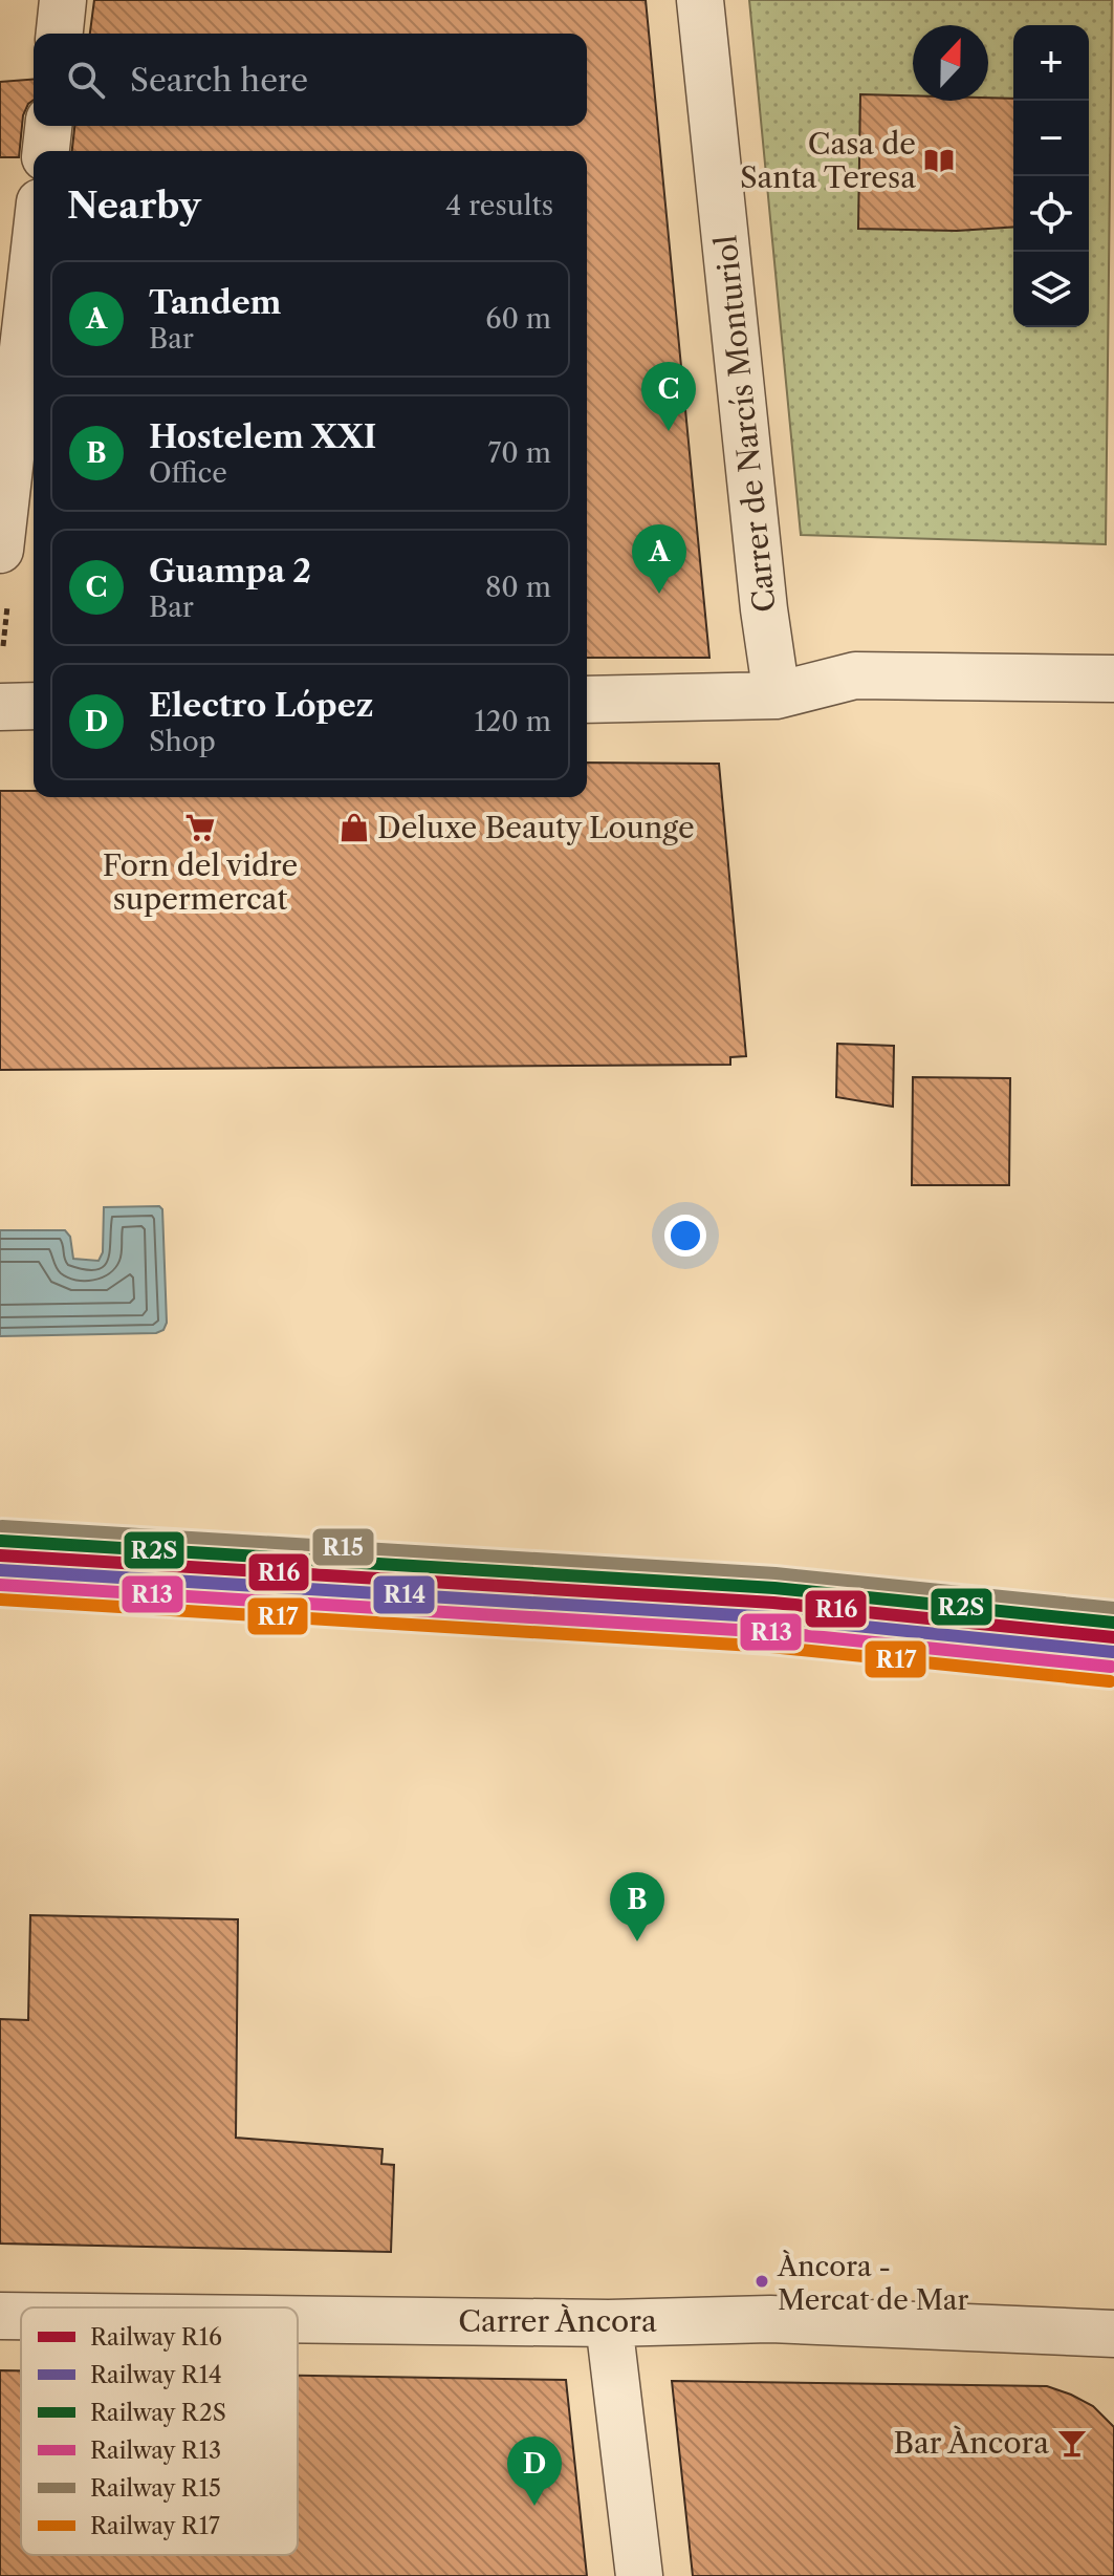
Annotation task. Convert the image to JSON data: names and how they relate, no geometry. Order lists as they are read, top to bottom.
{
  "streets": {
    "street": ["Carrer de Narcís Monturiol", "Carrer Àncora"]
  },
  "places": {
    "library": ["Casa de Santa Teresa"],
    "supermarket": ["Forn del vidre supermercat"],
    "shop": ["Deluxe Beauty Lounge"],
    "other": ["Àncora - Mercat de Mar"],
    "bar": ["Bar Àncora"]
  },
  "lines": [
    "rail line R15",
    "rail line R2S",
    "rail line R16",
    "rail line R14",
    "rail line R13",
    "rail line R17"
  ],
  "legend": [
    "Railway R16",
    "Railway R14",
    "Railway R2S",
    "Railway R13",
    "Railway R15",
    "Railway R17"
  ],
  "north": "top",
  "page": {
    "map_buttons": ["+", "−"],
    "search": "Search here",
    "heading": ["Nearby", "4 results"],
    "list": [
      {
        "mark": "A",
        "name": "Tandem",
        "note": "Bar",
        "value": "60 m"
      },
      {
        "mark": "B",
        "name": "Hostelem XXI",
        "note": "Office",
        "value": "70 m"
      },
      {
        "mark": "C",
        "name": "Guampa 2",
        "note": "Bar",
        "value": "80 m"
      },
      {
        "mark": "D",
        "name": "Electro López",
        "note": "Shop",
        "value": "120 m"
      }
    ],
    "pins": [
      "C",
      "A",
      "B",
      "D"
    ]
  }
}
